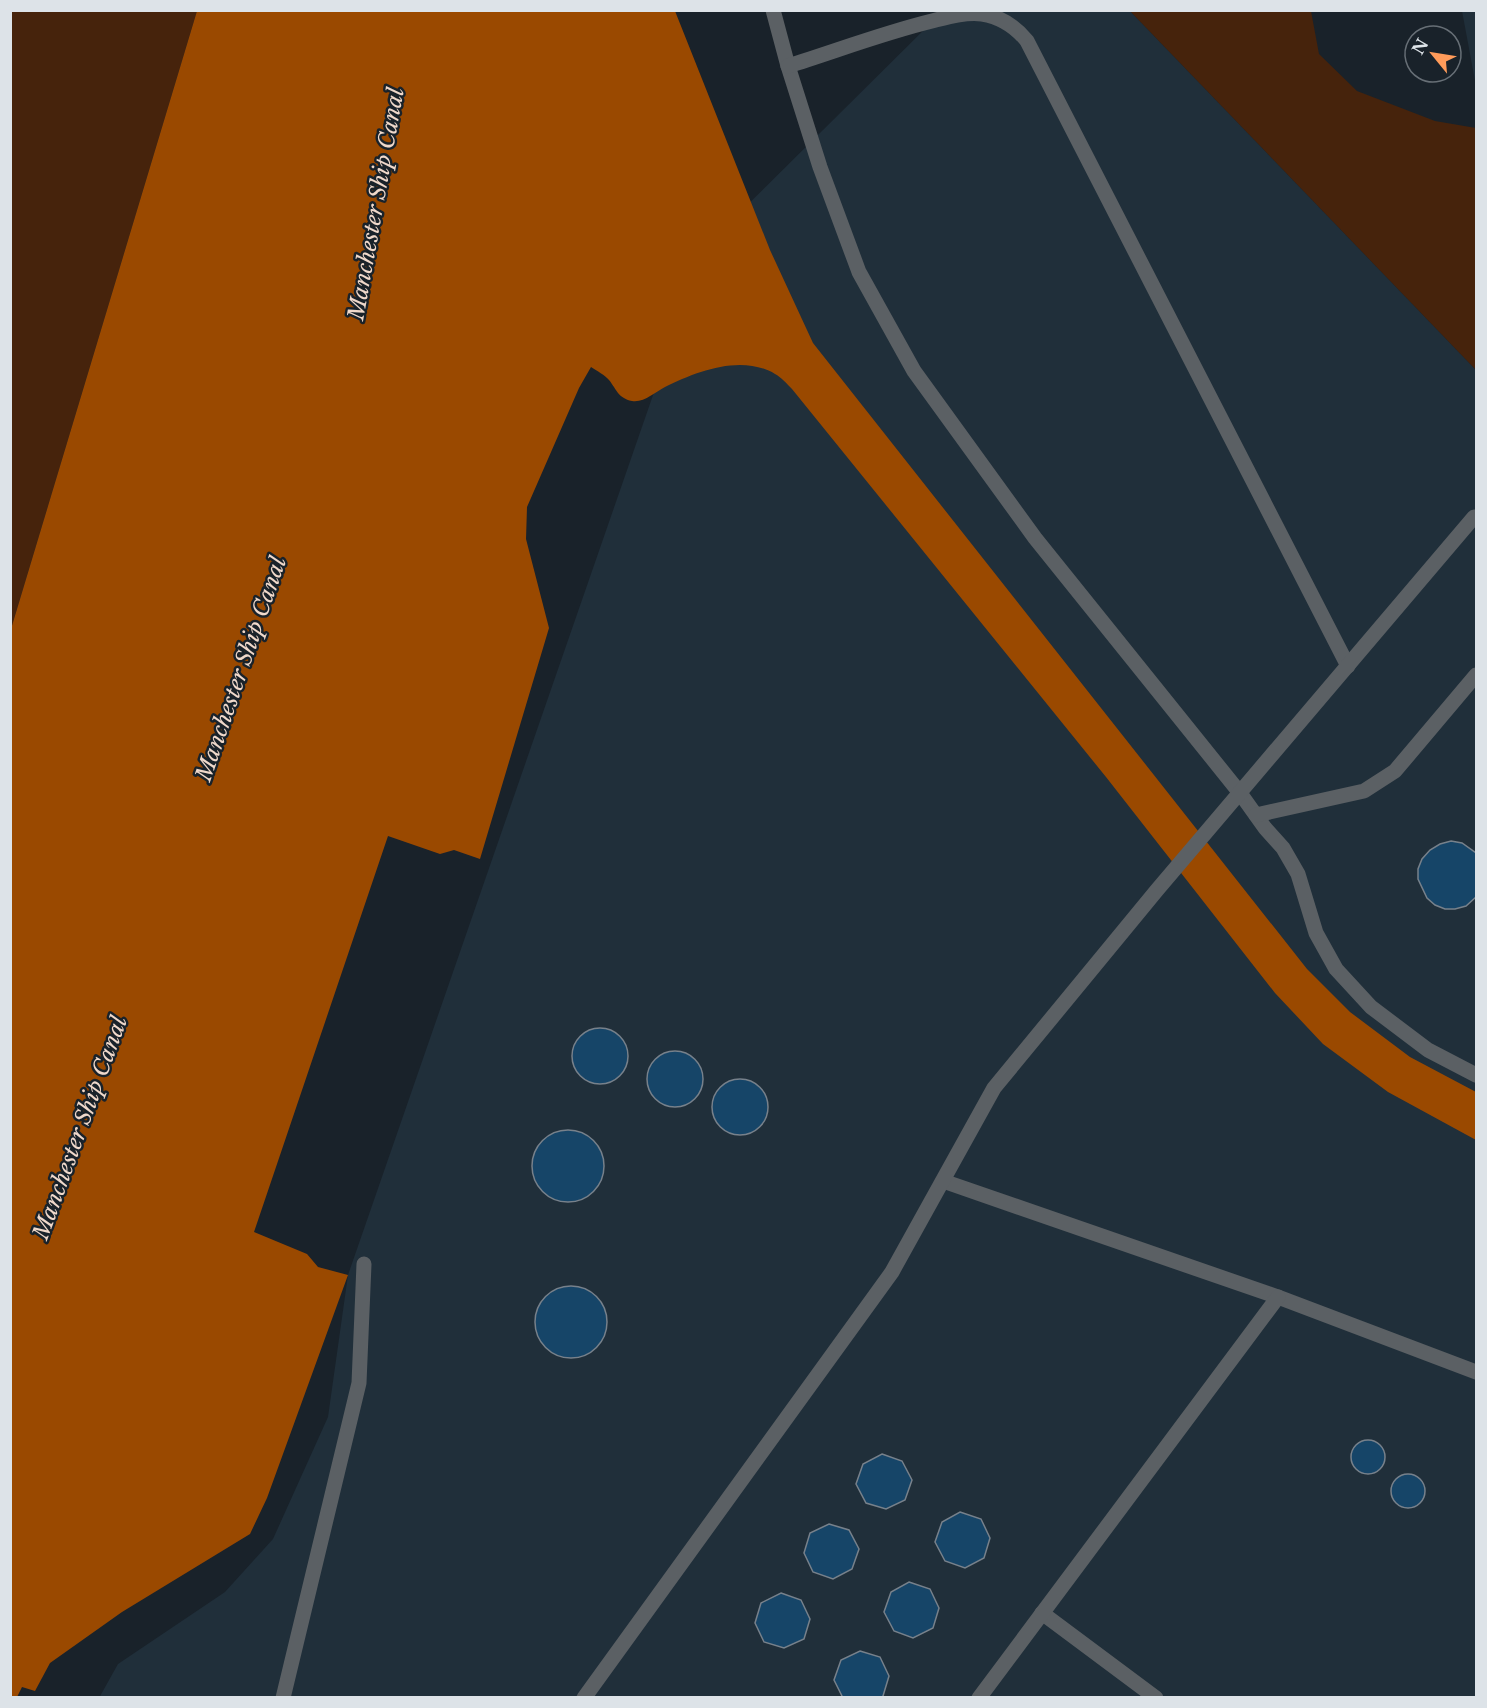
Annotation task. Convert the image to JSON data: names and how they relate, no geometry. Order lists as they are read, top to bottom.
{
  "water": ["Manchester Ship Canal"],
  "north": "top left"
}
